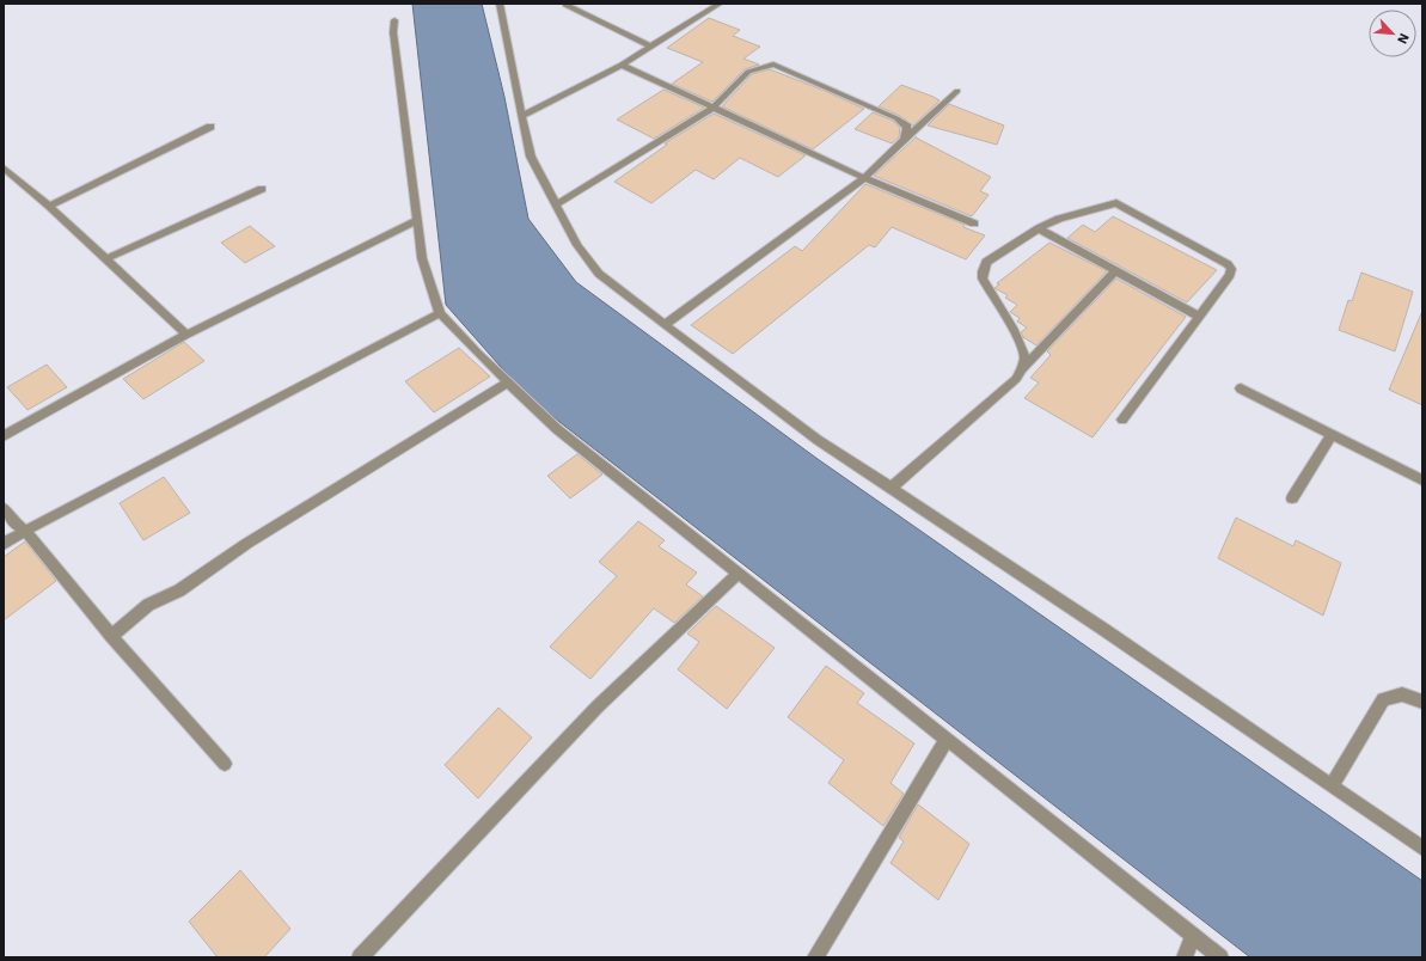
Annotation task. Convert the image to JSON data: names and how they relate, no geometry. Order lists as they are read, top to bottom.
{
  "north": "bottom right"
}
